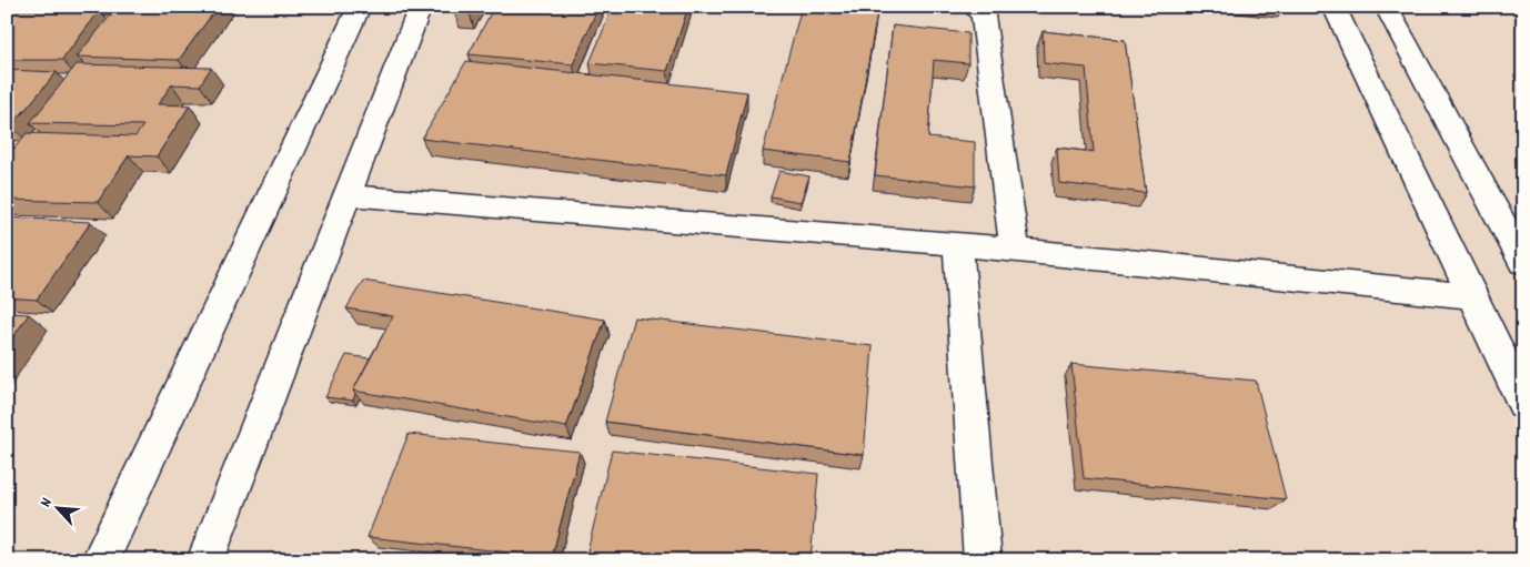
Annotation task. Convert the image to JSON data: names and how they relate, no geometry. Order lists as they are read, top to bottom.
{
  "north": "top left"
}
